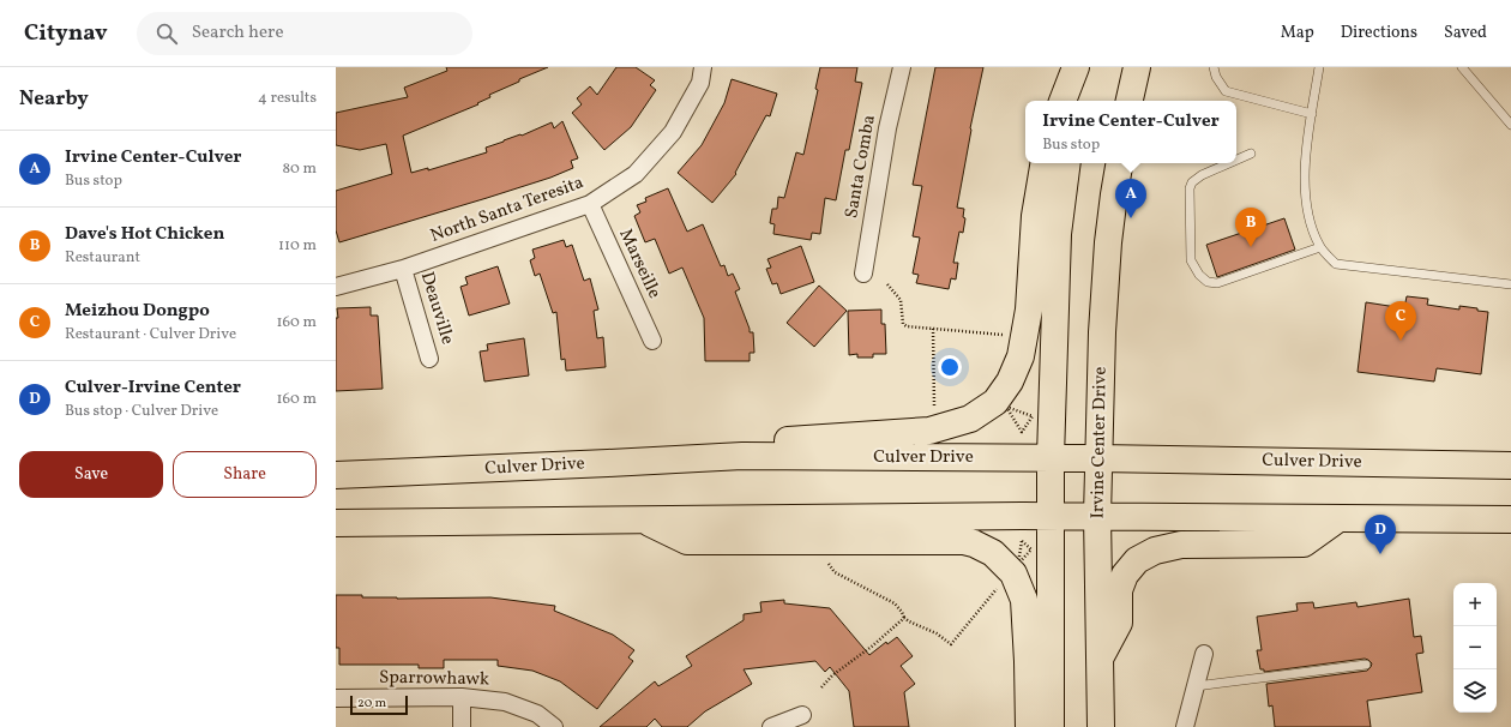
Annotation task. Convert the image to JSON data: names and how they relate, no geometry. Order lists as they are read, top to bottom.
{
  "streets": {
    "main road": ["Irvine Center Drive", "Culver Drive"],
    "street": [
      "Santa Comba",
      "North Santa Teresita",
      "Marseille",
      "Deauville",
      "Sparrowhawk"
    ]
  },
  "crossings": [
    ["North Santa Teresita", "Marseille"],
    ["North Santa Teresita", "Deauville"],
    ["Irvine Center Drive", "Culver Drive"]
  ],
  "scale_bar": "20 m",
  "page": {
    "header": "Citynav",
    "search": "Search here",
    "nav": ["Map", "Directions", "Saved"],
    "heading": ["Nearby", "4 results"],
    "popup": ["Irvine Center-Culver", "Bus stop"],
    "list": [
      {
        "mark": "A",
        "name": "Irvine Center-Culver",
        "note": "Bus stop",
        "value": "80 m"
      },
      {
        "mark": "B",
        "name": "Dave's Hot Chicken",
        "note": "Restaurant",
        "value": "110 m"
      },
      {
        "mark": "C",
        "name": "Meizhou Dongpo",
        "note": "Restaurant · Culver Drive",
        "value": "160 m"
      },
      {
        "mark": "D",
        "name": "Culver-Irvine Center",
        "note": "Bus stop · Culver Drive",
        "value": "160 m"
      }
    ],
    "pins": [
      "A",
      "B",
      "C",
      "D"
    ],
    "buttons": ["Save", "Share"],
    "map_buttons": ["+", "−"],
    "scale": "20 m"
  }
}
